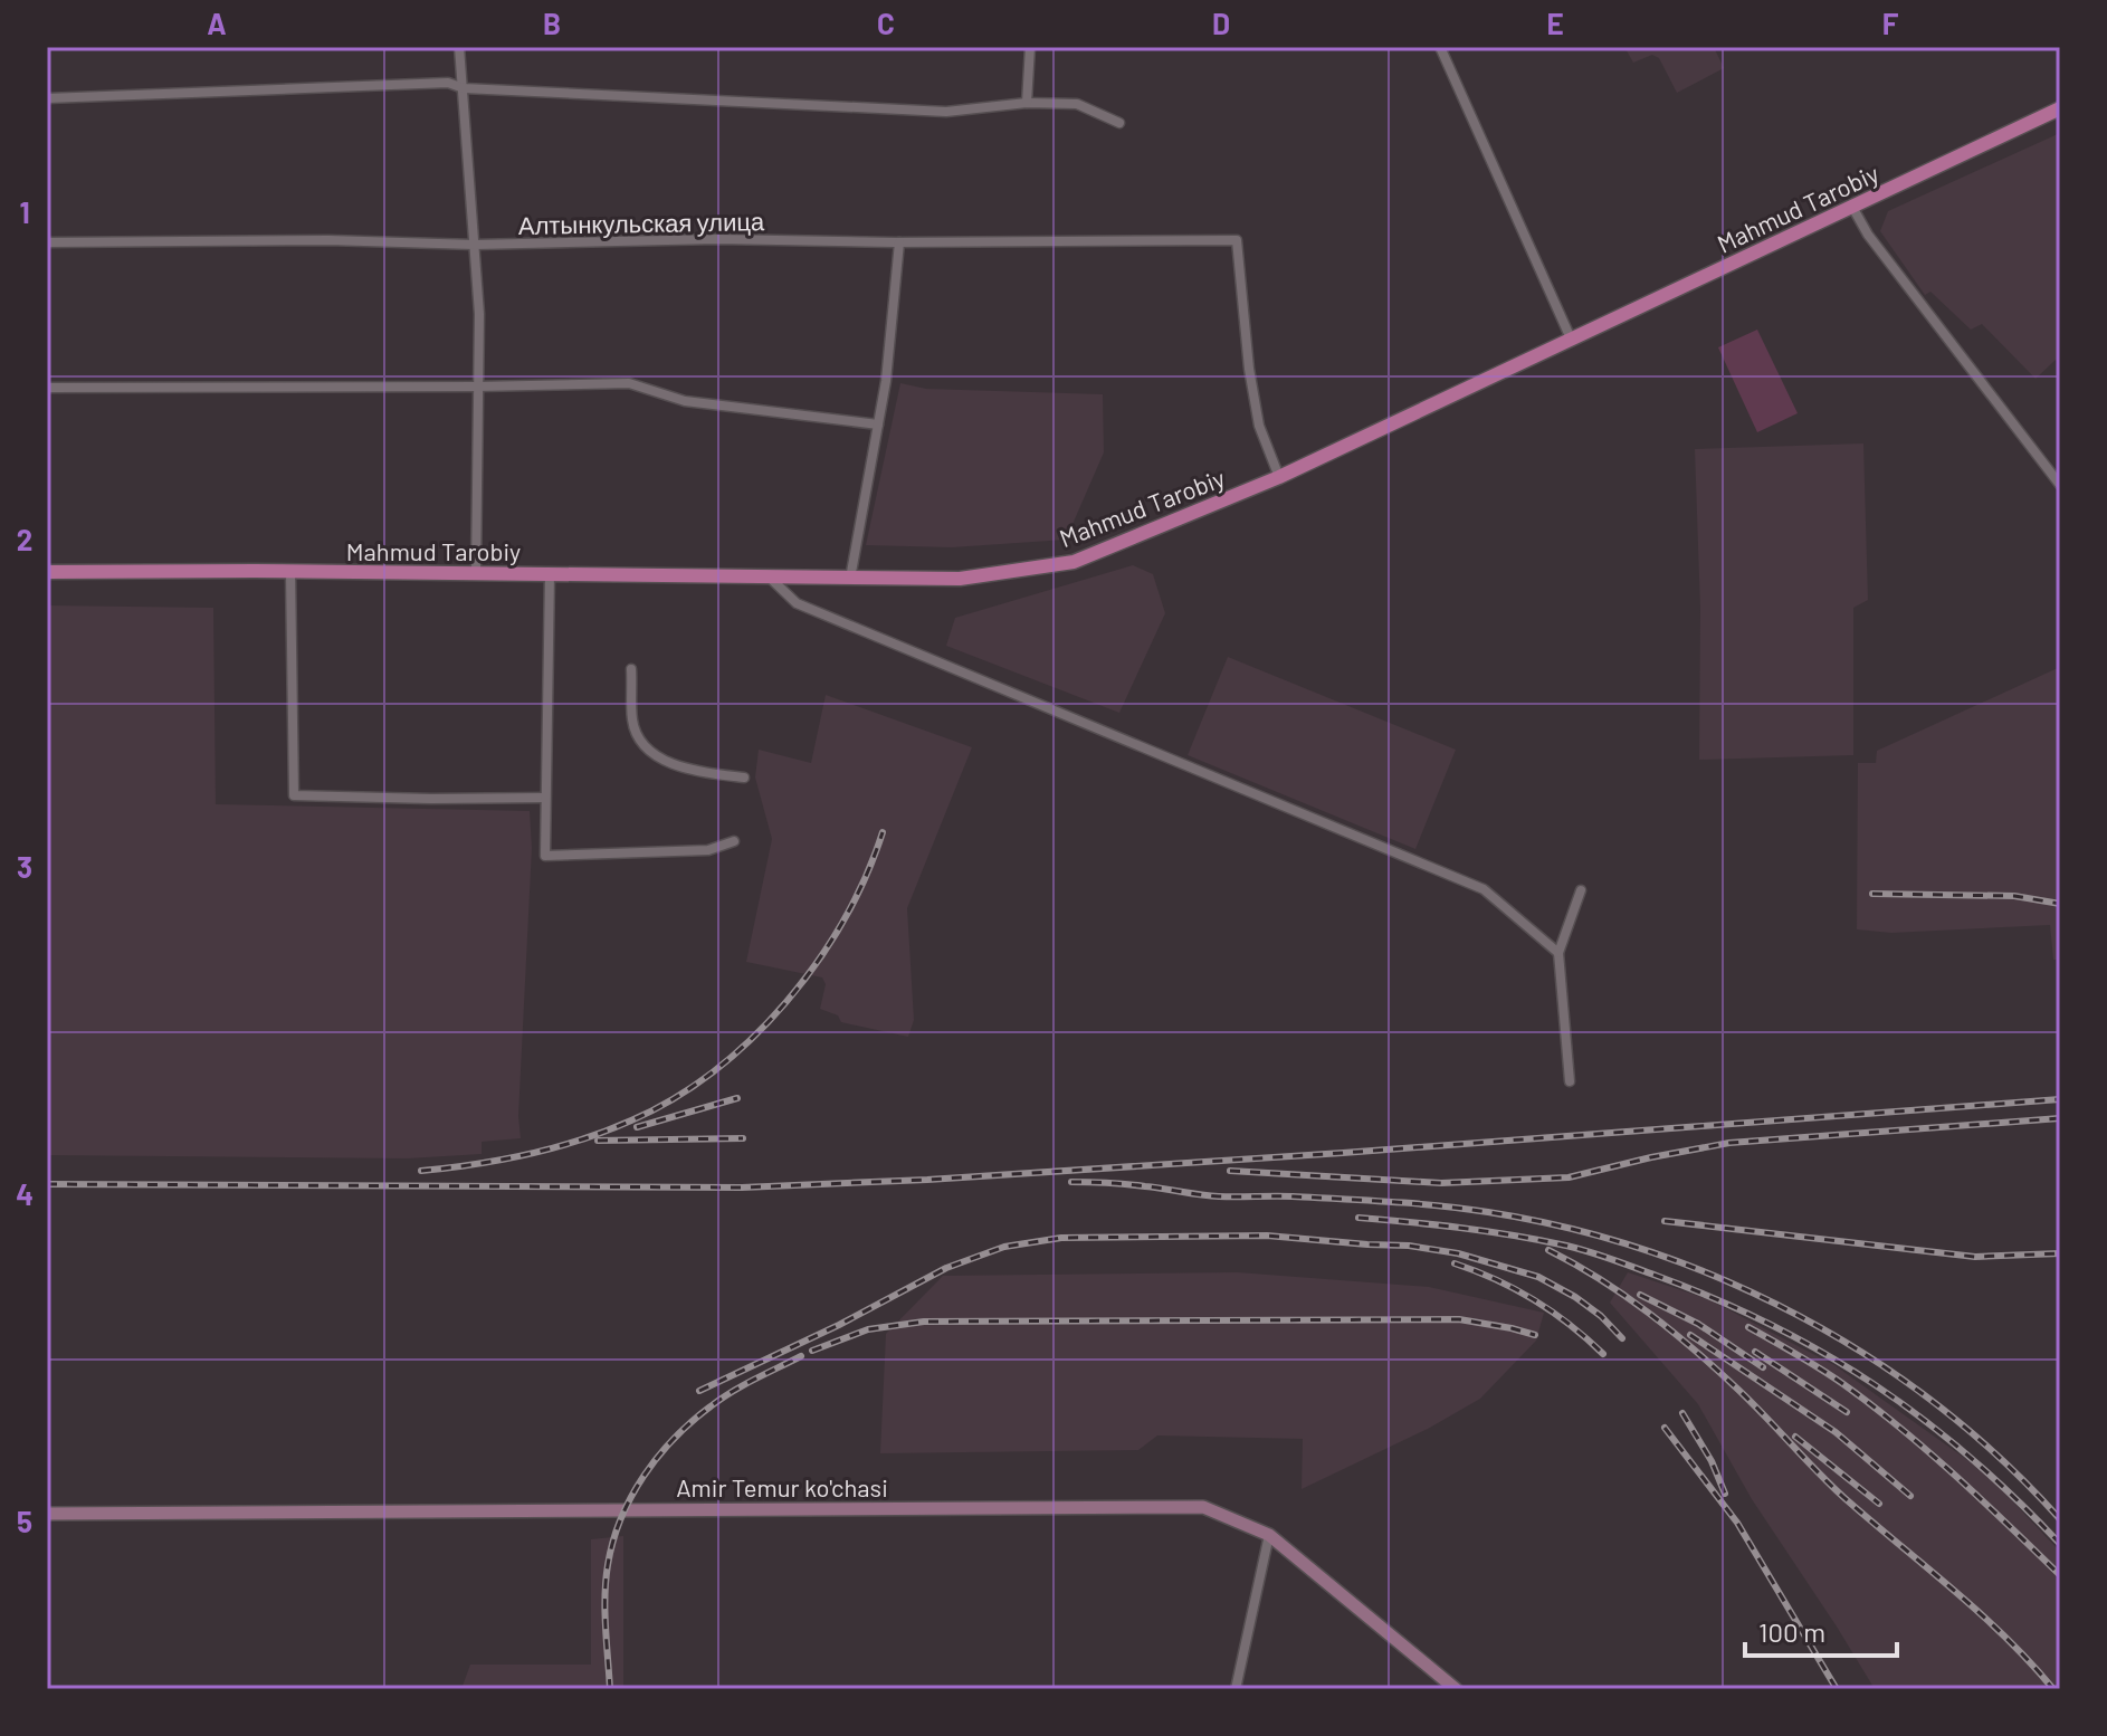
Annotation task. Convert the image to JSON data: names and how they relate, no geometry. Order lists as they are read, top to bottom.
{
  "streets": {
    "main road": ["Mahmud Tarobiy"],
    "street": ["Алтынкульская улица", "Amir Temur ko'chasi"]
  },
  "crossings": [
    ["Mahmud Tarobiy", "Алтынкульская улица"]
  ],
  "scale_bar": "100 m",
  "grid": {
    "columns": [
      "A",
      "B",
      "C",
      "D",
      "E",
      "F"
    ],
    "rows": [
      "1",
      "2",
      "3",
      "4",
      "5"
    ]
  }
}
